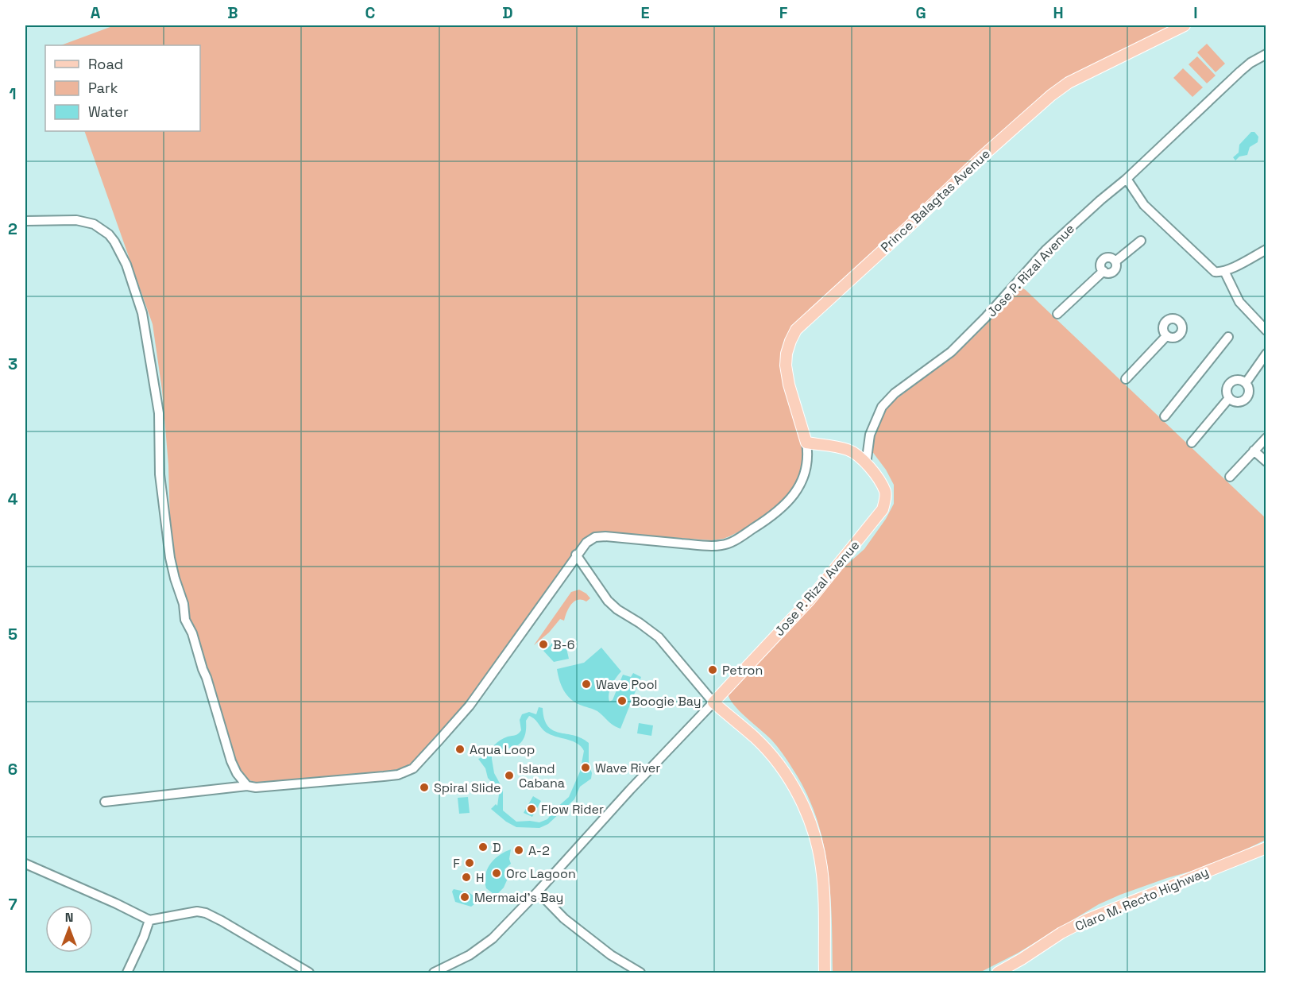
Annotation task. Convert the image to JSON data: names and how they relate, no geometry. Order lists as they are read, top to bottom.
{
  "streets": {
    "main road": ["Prince Balagtas Avenue", "Jose P. Rizal Avenue", "Claro M. Recto Highway"]
  },
  "crossings": [
    ["Prince Balagtas Avenue", "Jose P. Rizal Avenue"]
  ],
  "places": [
    "B-6",
    "Petron",
    "Wave Pool",
    "Boogie Bay",
    "Aqua Loop",
    "Wave River",
    "Island Cabana",
    "Spiral Slide",
    "Flow Rider",
    "D",
    "A-2",
    "F",
    "Orc Lagoon",
    "H",
    "Mermaid's Bay"
  ],
  "legend": ["Road", "Park", "Water"],
  "north": "top",
  "grid": {
    "columns": [
      "A",
      "B",
      "C",
      "D",
      "E",
      "F",
      "G",
      "H",
      "I"
    ],
    "rows": [
      "1",
      "2",
      "3",
      "4",
      "5",
      "6",
      "7"
    ]
  }
}
